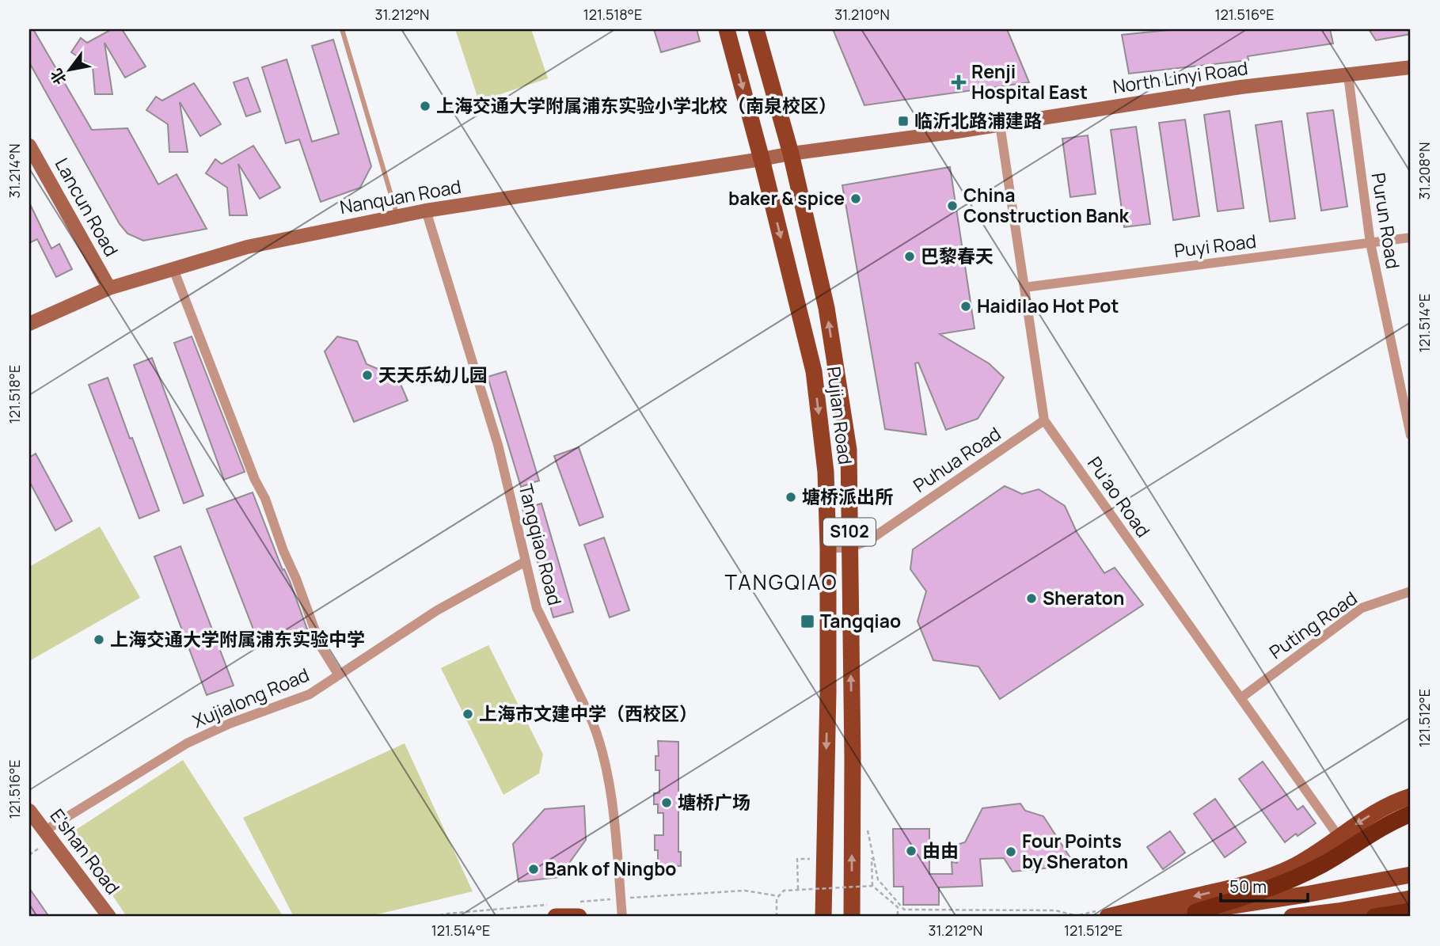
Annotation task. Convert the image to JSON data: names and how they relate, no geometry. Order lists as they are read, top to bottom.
{
  "streets": {
    "main road": ["Pujian Road", "S102"],
    "street": [
      "North Linyi Road",
      "Nanquan Road",
      "Lancun Road",
      "Purun Road",
      "Puyi Road",
      "Puhua Road",
      "Pu'ao Road",
      "Tangqiao Road",
      "Puting Road",
      "Xujialong Road",
      "E'shan Road"
    ]
  },
  "crossings": [
    ["North Linyi Road", "Nanquan Road"],
    ["North Linyi Road", "Purun Road"],
    ["North Linyi Road", "Pujian Road"],
    ["North Linyi Road", "Pu'ao Road"],
    ["Nanquan Road", "Lancun Road"],
    ["Nanquan Road", "Pujian Road"],
    ["Nanquan Road", "Tangqiao Road"],
    ["Purun Road", "Puyi Road"],
    ["Puyi Road", "Pu'ao Road"],
    ["Pujian Road", "Puhua Road"],
    ["Puhua Road", "Pu'ao Road"],
    ["Pu'ao Road", "Puting Road"],
    ["Tangqiao Road", "Xujialong Road"],
    ["Xujialong Road", "E'shan Road"]
  ],
  "districts": ["TANGQIAO"],
  "places": {
    "health": ["Renji Hospital East"],
    "other": [
      "上海交通大学附属浦东实验小学北校（南泉校区）",
      "baker & spice",
      "China Construction Bank",
      "巴黎春天",
      "Haidilao Hot Pot",
      "天天乐幼儿园",
      "塘桥派出所",
      "Sheraton",
      "上海交通大学附属浦东实验中学",
      "上海市文建中学（西校区）",
      "塘桥广场",
      "由由",
      "Four Points by Sheraton",
      "Bank of Ningbo"
    ],
    "transit": ["临沂北路浦建路", "Tangqiao"]
  },
  "scale_bar": "50 m",
  "north": "bottom left",
  "coordinates": [
    "31.212°N",
    "121.518°E",
    "31.210°N",
    "121.516°E",
    "31.208°N",
    "31.214°N",
    "121.514°E",
    "121.512°E"
  ]
}
